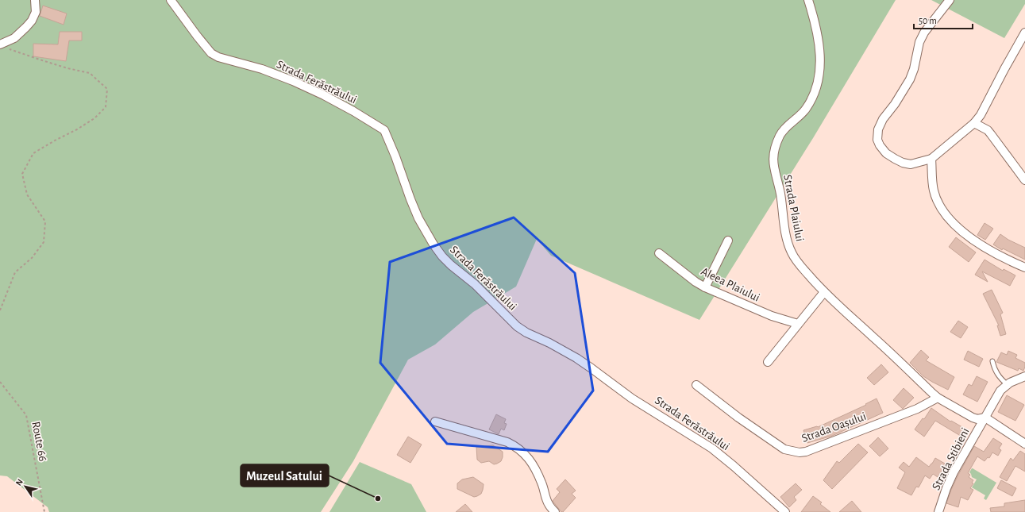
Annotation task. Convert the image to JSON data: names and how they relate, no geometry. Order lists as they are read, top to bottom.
{
  "streets": {
    "street": [
      "Strada Ferăstrăului",
      "Strada Plaiului",
      "Aleea Plaiului",
      "Strada Oașului",
      "Strada Stibieni"
    ],
    "path": ["Route 66"]
  },
  "crossings": [
    ["Strada Plaiului", "Strada Oașului"],
    ["Strada Plaiului", "Strada Stibieni"]
  ],
  "places": ["Muzeul Satului"],
  "scale_bar": "50 m",
  "north": "top left"
}
